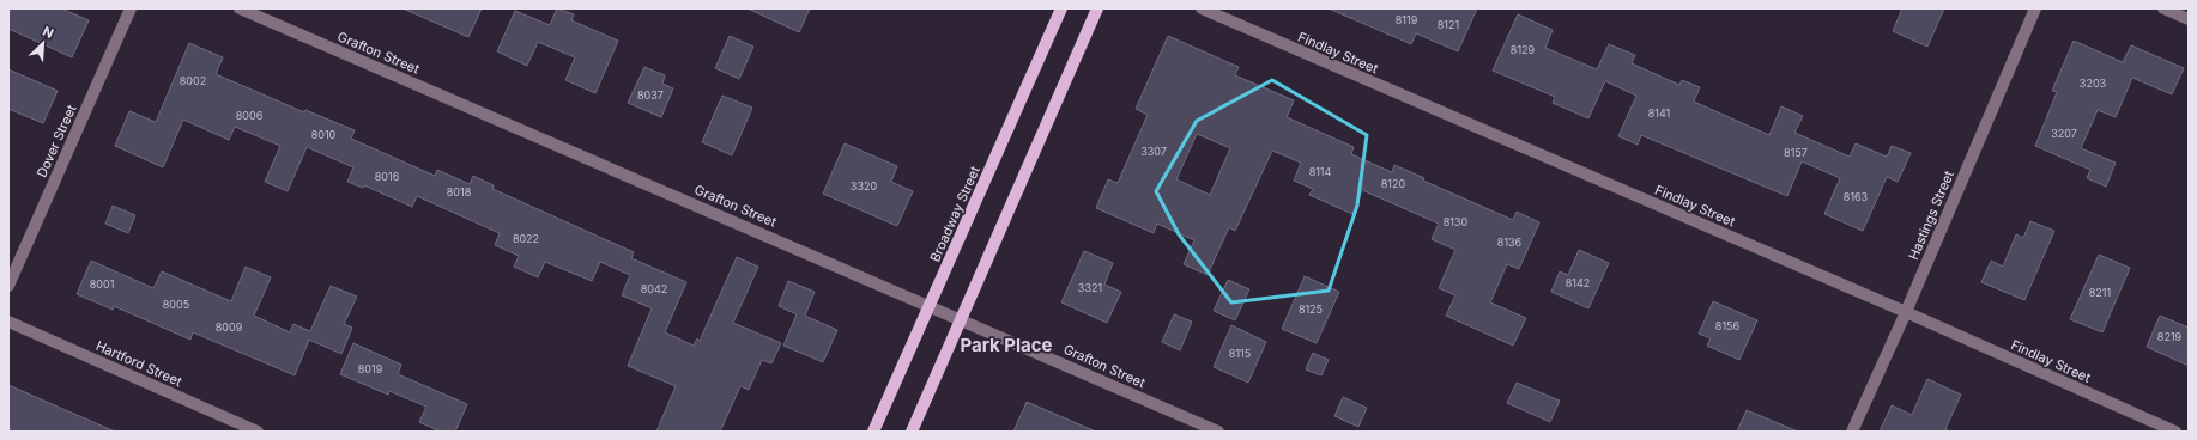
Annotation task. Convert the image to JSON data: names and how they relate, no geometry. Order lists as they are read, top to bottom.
{
  "streets": {
    "main road": ["Broadway Street"],
    "street": [
      "Grafton Street",
      "Findlay Street",
      "Dover Street",
      "Hastings Street",
      "Hartford Street"
    ]
  },
  "crossings": [
    ["Grafton Street", "Broadway Street"],
    ["Findlay Street", "Hastings Street"]
  ],
  "districts": ["Park Place"],
  "house_numbers": [
    "8119",
    "8121",
    "8129",
    "8002",
    "3203",
    "8037",
    "8141",
    "8006",
    "3207",
    "8010",
    "3307",
    "8157",
    "8114",
    "8016",
    "8120",
    "3320",
    "8018",
    "8163",
    "8130",
    "8022",
    "8136",
    "8142",
    "8001",
    "3321",
    "8042",
    "8211",
    "8005",
    "8125",
    "8156",
    "8009",
    "8219",
    "8115",
    "8019"
  ],
  "north": "top right"
}
